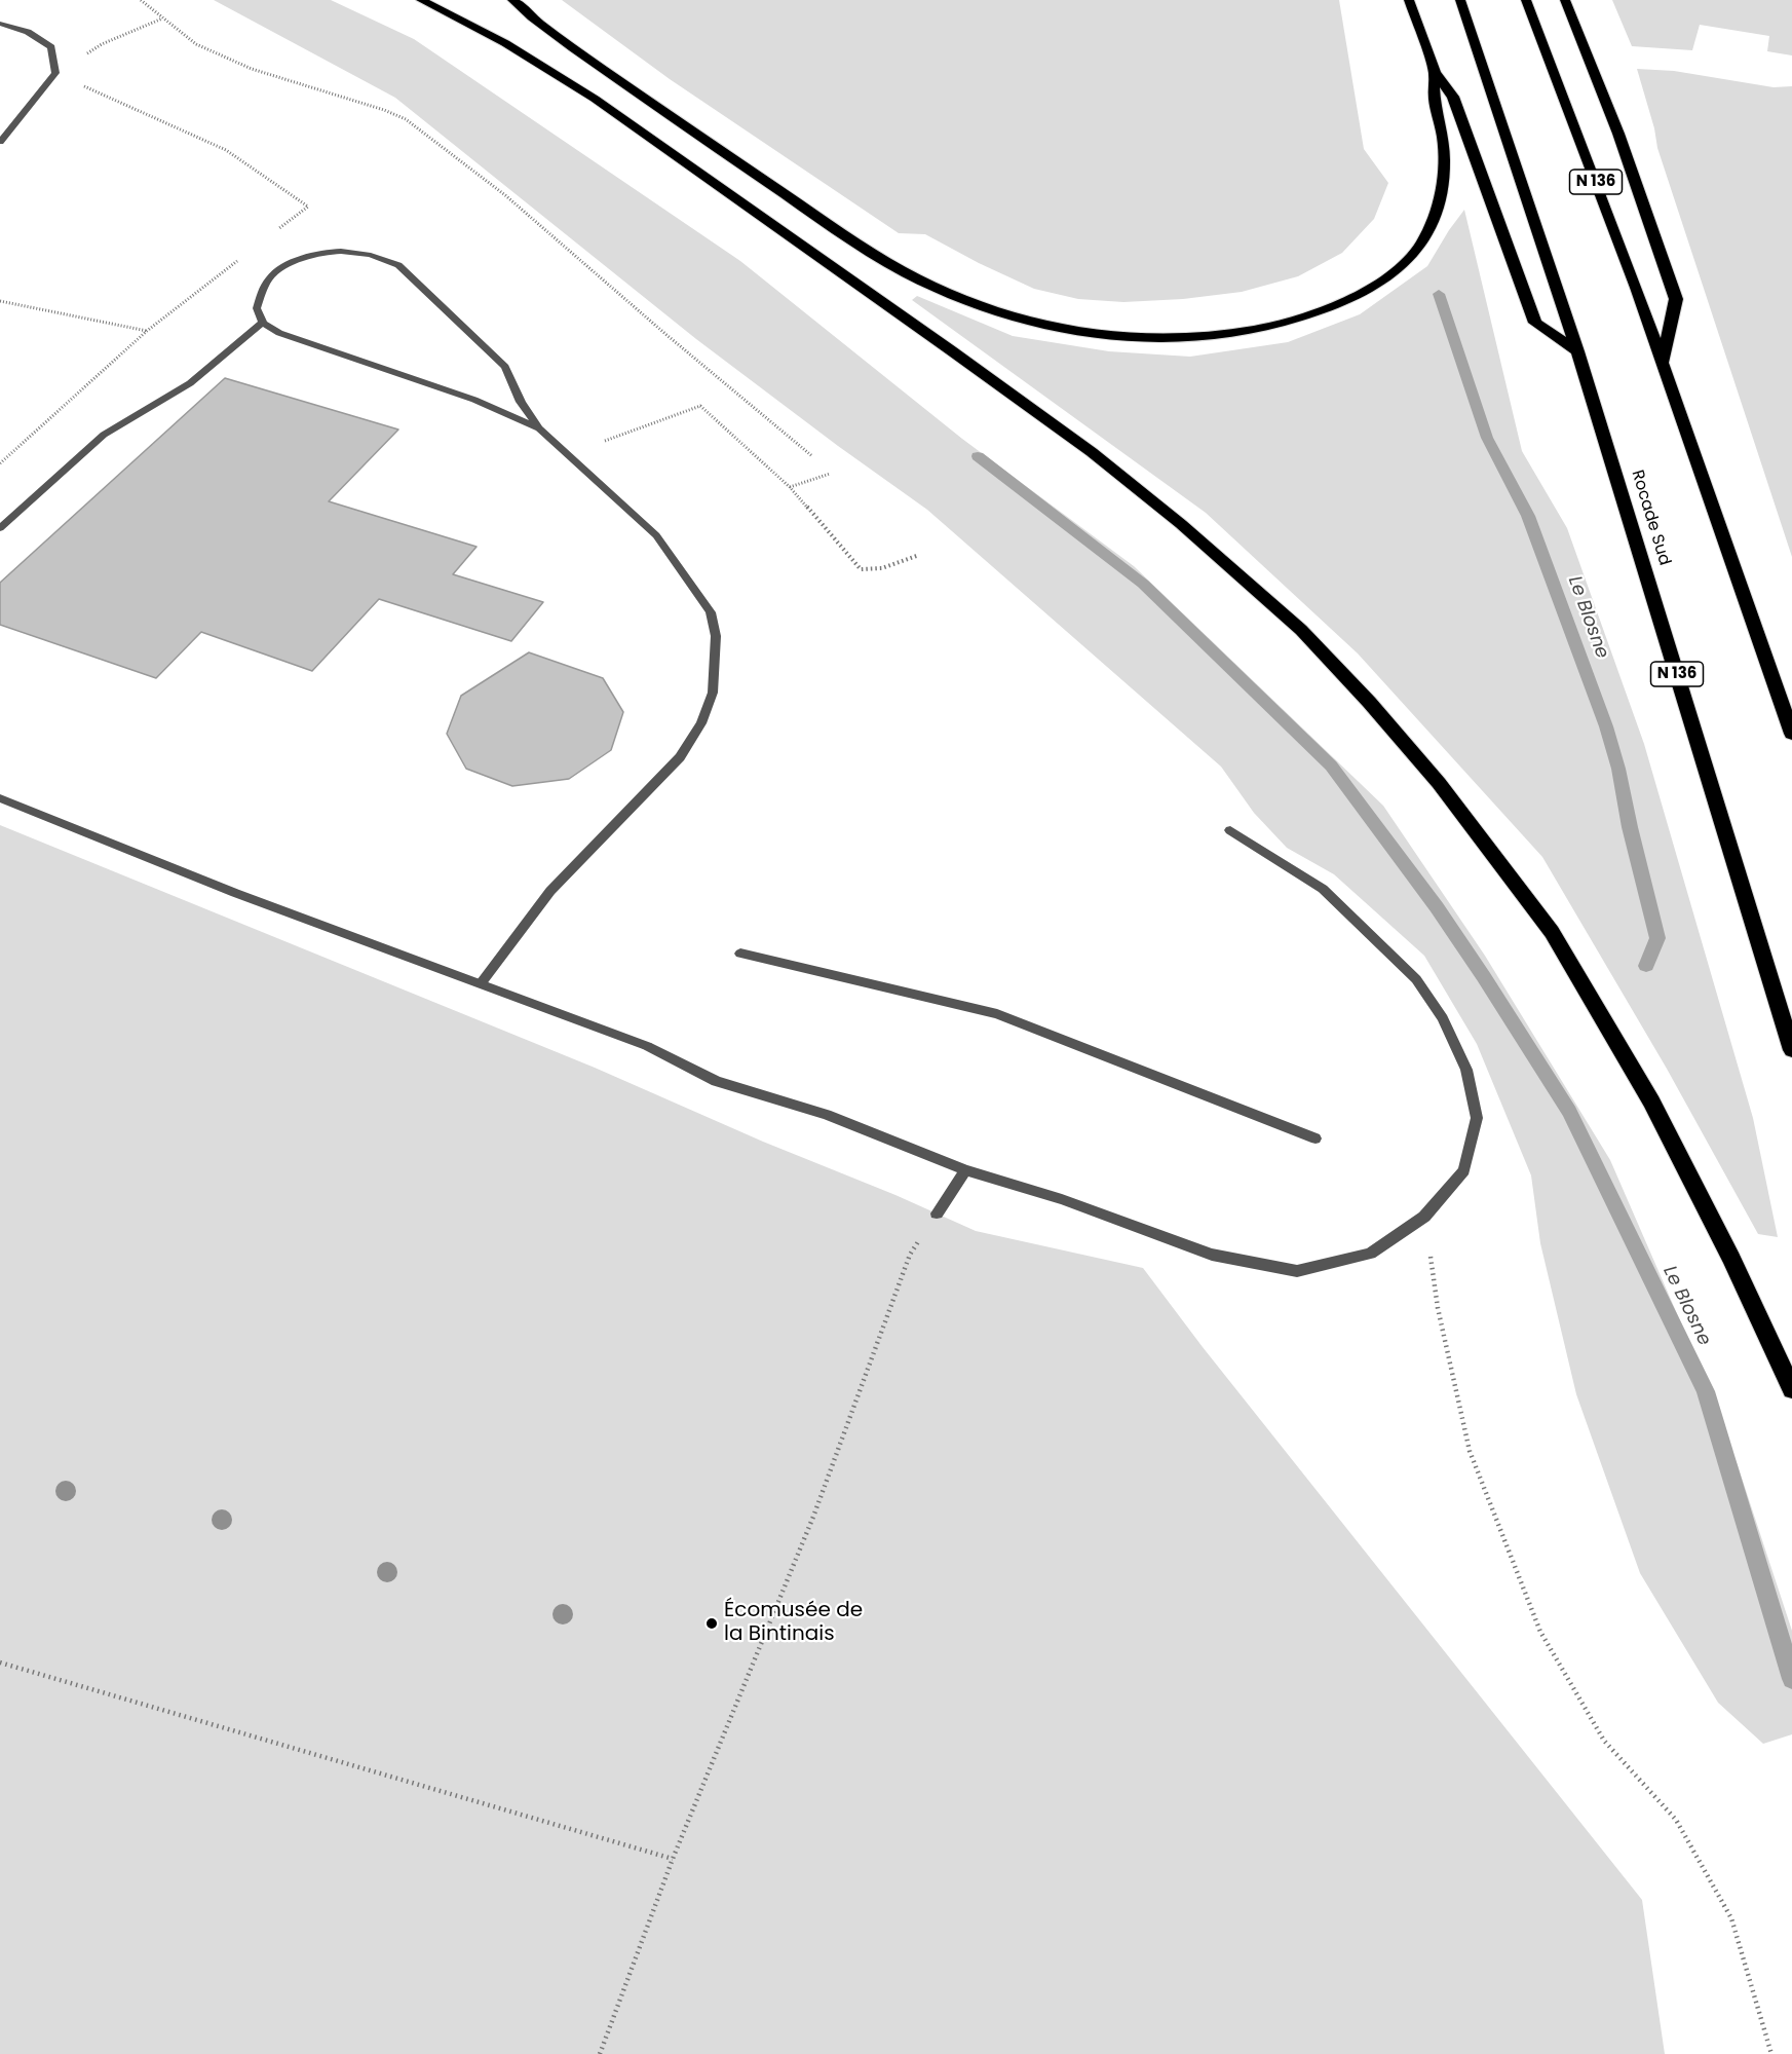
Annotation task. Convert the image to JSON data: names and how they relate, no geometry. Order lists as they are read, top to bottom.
{
  "streets": {
    "highway": ["N 136", "Rocade Sud"]
  },
  "water": ["Le Blosne"],
  "places": ["Écomusée de la Bintinais"]
}
